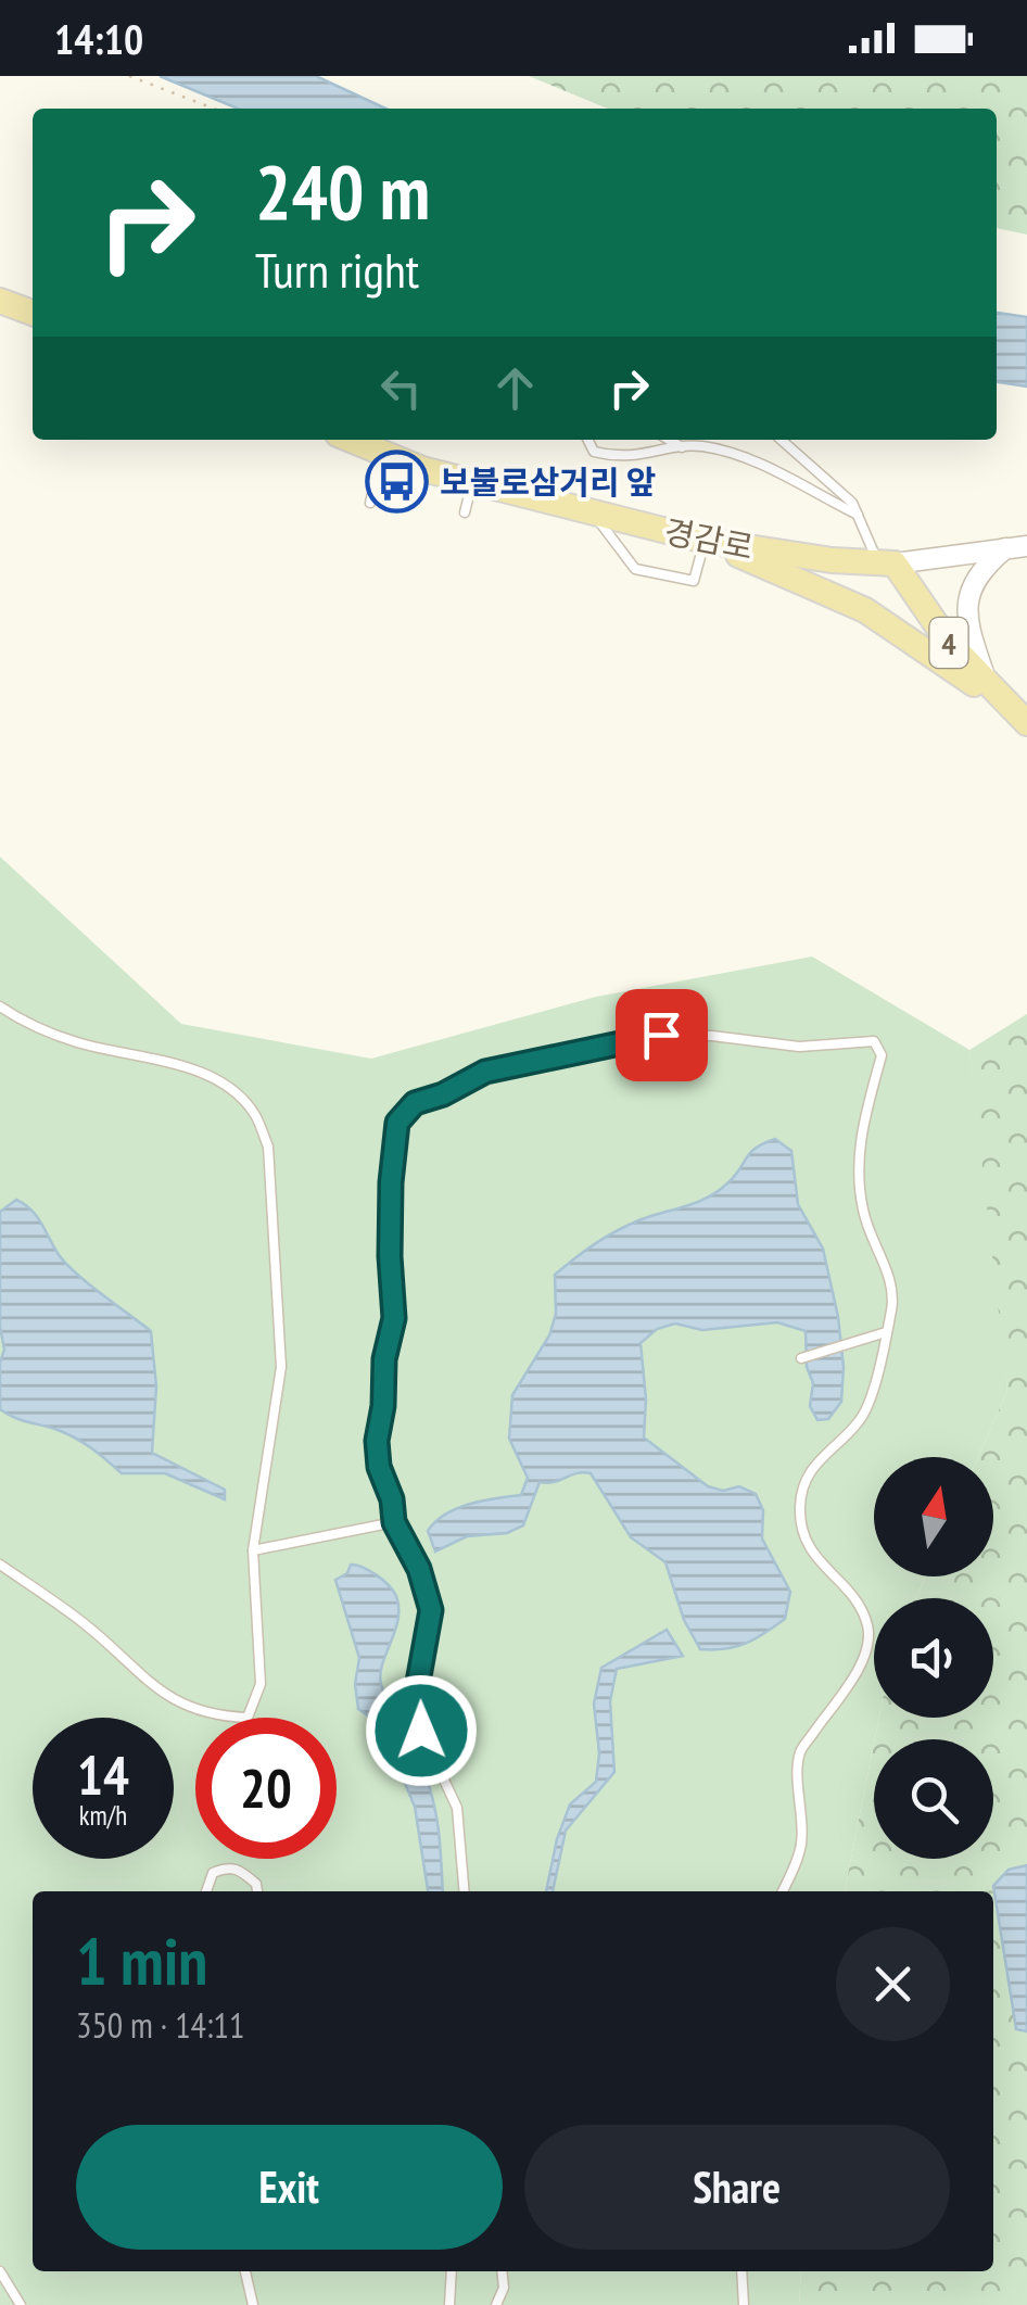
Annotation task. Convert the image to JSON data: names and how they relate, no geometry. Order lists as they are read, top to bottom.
{
  "streets": {
    "main road": ["경감로", "4"]
  },
  "crossings": [
    ["경감로", "4"]
  ],
  "places": {
    "bus stop": ["보불로삼거리 앞"]
  },
  "north": "top",
  "page": {
    "status": "14:10",
    "turn": ["240 m", "Turn right"],
    "speed": "14 km/h",
    "limit": "20",
    "heading": ["1 min", "350 m · 14:11"],
    "buttons": ["Exit", "Share"]
  }
}
